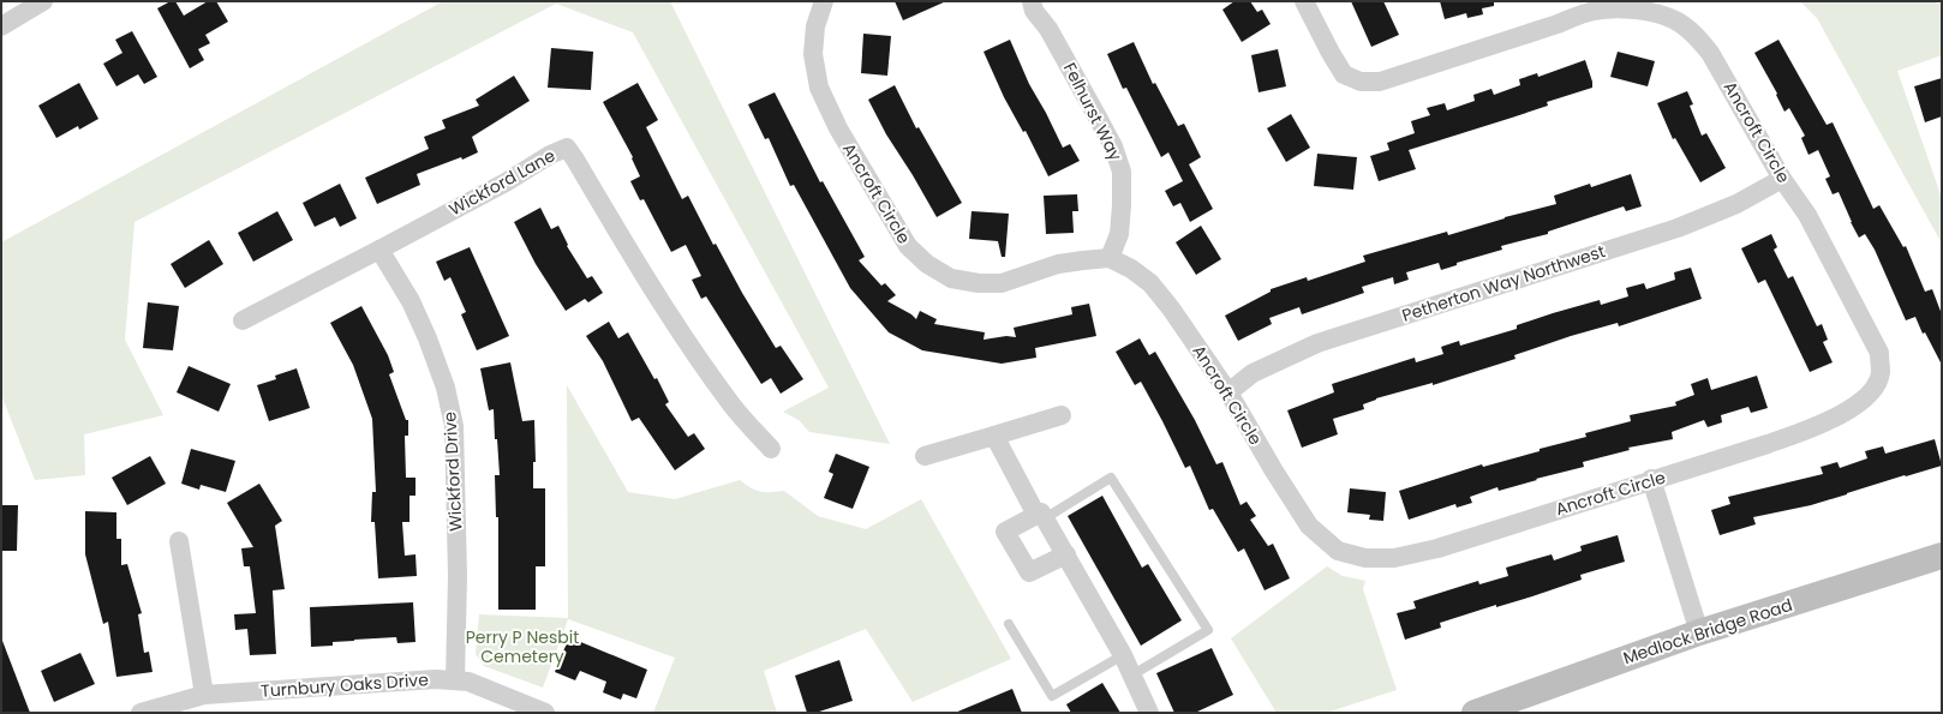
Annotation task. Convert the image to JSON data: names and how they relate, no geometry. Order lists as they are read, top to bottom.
{
  "streets": {
    "main road": ["Medlock Bridge Road"],
    "street": [
      "Felhurst Way",
      "Ancroft Circle",
      "Wickford Lane",
      "Petherton Way Northwest",
      "Wickford Drive",
      "Turnbury Oaks Drive"
    ]
  },
  "crossings": [
    ["Felhurst Way", "Ancroft Circle"],
    ["Ancroft Circle", "Petherton Way Northwest"],
    ["Wickford Lane", "Wickford Drive"],
    ["Wickford Drive", "Turnbury Oaks Drive"]
  ],
  "parks": ["Perry P Nesbit Cemetery"]
}
